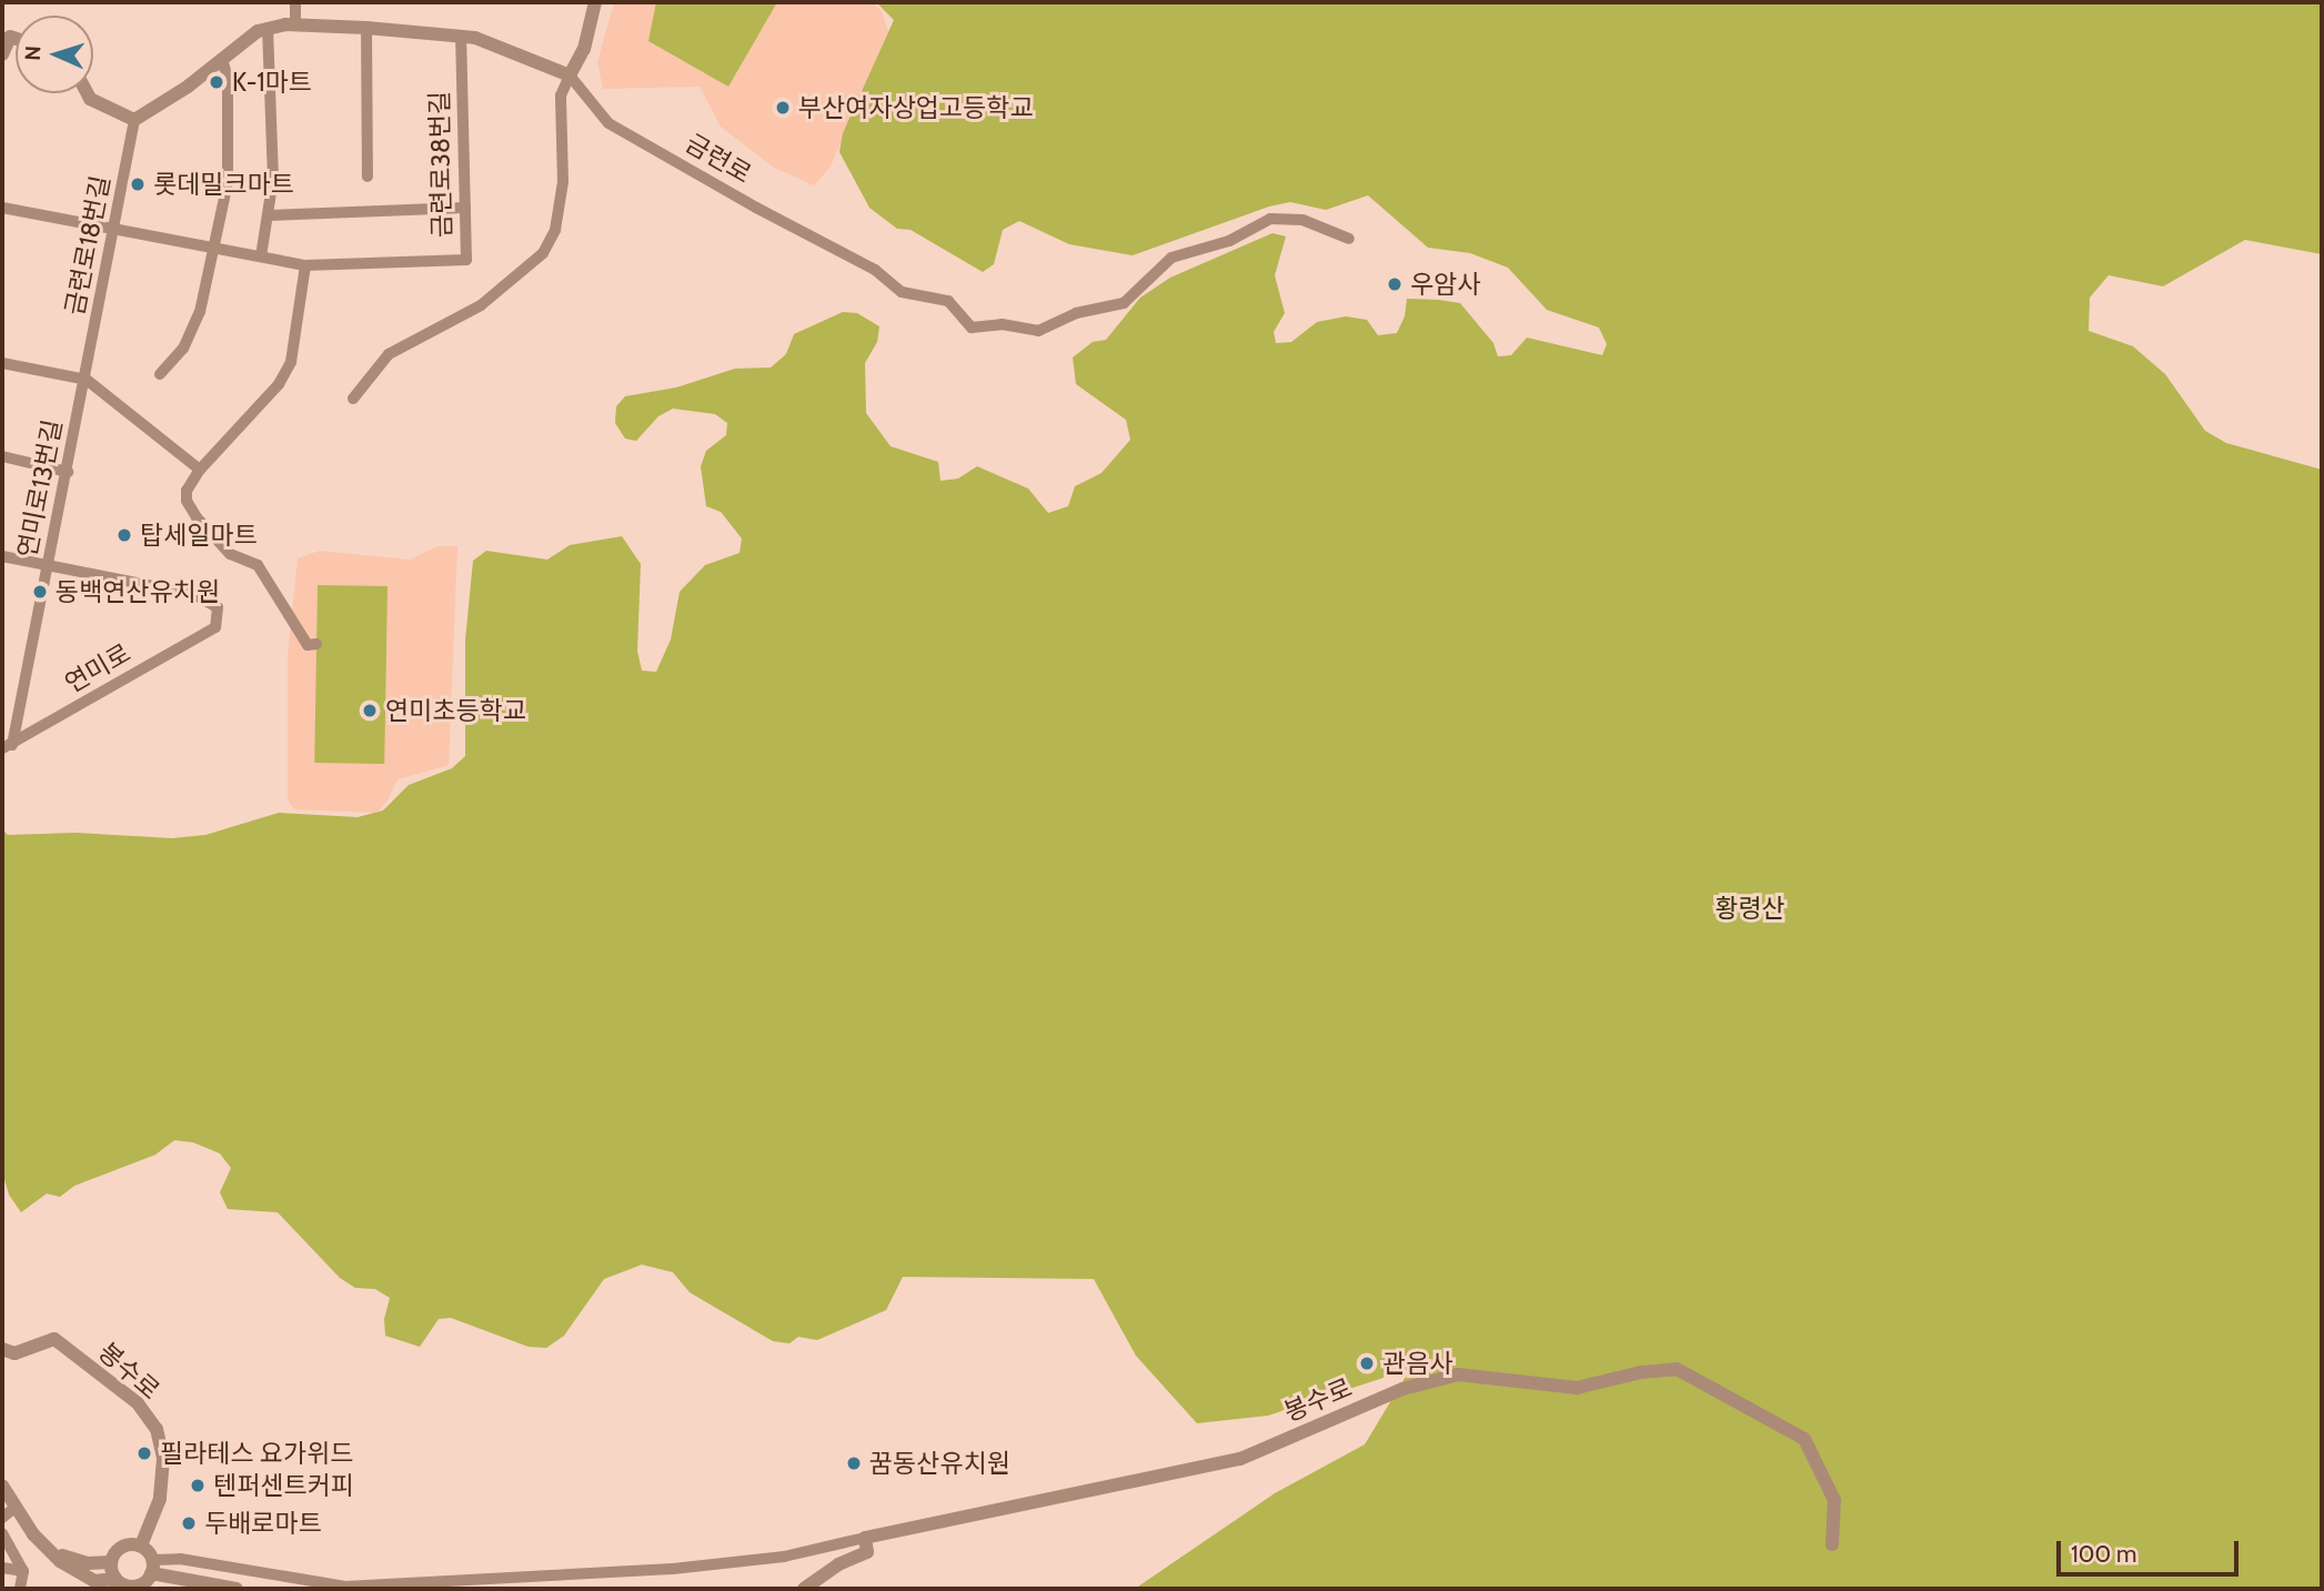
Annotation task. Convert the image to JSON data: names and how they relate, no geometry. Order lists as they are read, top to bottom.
{
  "streets": {
    "street": [
      "금련로",
      "금련로38번길",
      "금련로18번길",
      "연미로13번길",
      "연미로",
      "봉수로"
    ]
  },
  "crossings": [
    ["금련로", "금련로38번길"],
    ["금련로", "금련로18번길"],
    ["금련로18번길", "연미로13번길"],
    ["연미로13번길", "연미로"]
  ],
  "parks": ["황령산"],
  "places": [
    "K-1마트",
    "부산여자상업고등학교",
    "롯데밀크마트",
    "우암사",
    "탑세일마트",
    "동백연산유치원",
    "연미초등학교",
    "관음사",
    "필라테스 요가위드",
    "꿈동산유치원",
    "텐퍼센트커피",
    "두배로마트"
  ],
  "scale_bar": "100 m",
  "north": "left"
}
